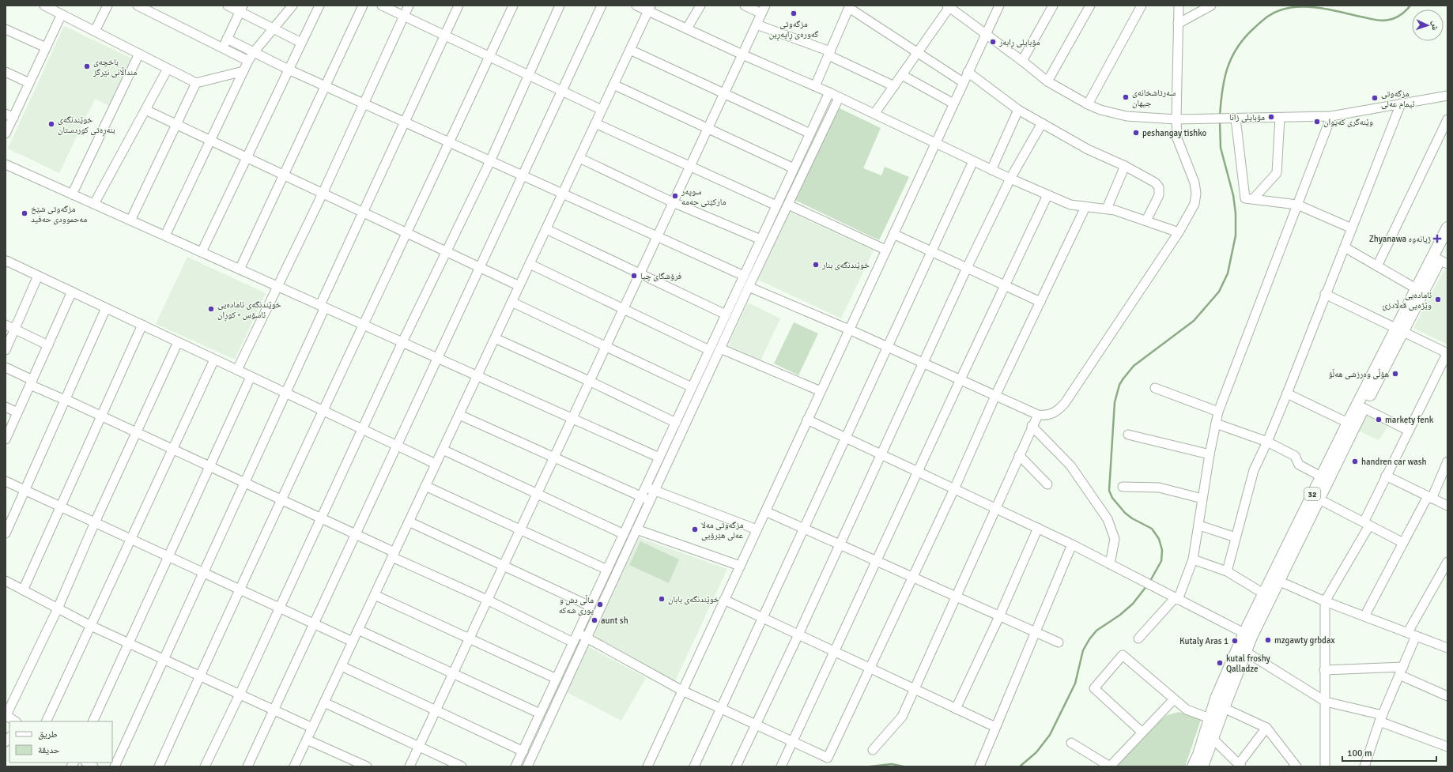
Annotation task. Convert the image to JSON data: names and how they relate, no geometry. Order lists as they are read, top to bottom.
{
  "streets": {
    "main road": ["32"]
  },
  "places": {
    "other": [
      "مزگەوتی گەورەی ڕاپەڕین",
      "مۆبایلی ڕابەر",
      "باخچەی منداڵانی نێرگز",
      "سەرتاشخانەی جیهان",
      "مزگەوتی ئیمام عەلی",
      "مۆبایلی زانا",
      "وێنەگری کەیوان",
      "خوێندنگەی بنەڕەتی کوردستان",
      "peshangay tishko",
      "سوپەر مارکێتی حەمە",
      "مزگەوتی شێخ مەحموودی حەفید",
      "خوێندنگەی بنار",
      "فرۆشگای چیا",
      "ئامادەیی وێژەیی قەڵادزێ",
      "خوێندنگەی ئامادەیی ئاسۆس - کوڕان",
      "ھۆڵی وەرزشی ھەڵۆ",
      "markety fenk",
      "handren car wash",
      "مزگەوتی مەلا عەلی هێرۆیی",
      "خوێندنگەی بابان",
      "ماڵی دش و پوری شەکە",
      "aunt sh",
      "mzgawty grbdax",
      "Kutaly Aras 1",
      "kutal froshy Qalladze"
    ],
    "health": ["Zhyanawa ژیانەوە"]
  },
  "legend": ["طريق", "حديقة"],
  "scale_bar": "100 m",
  "north": "right"
}
